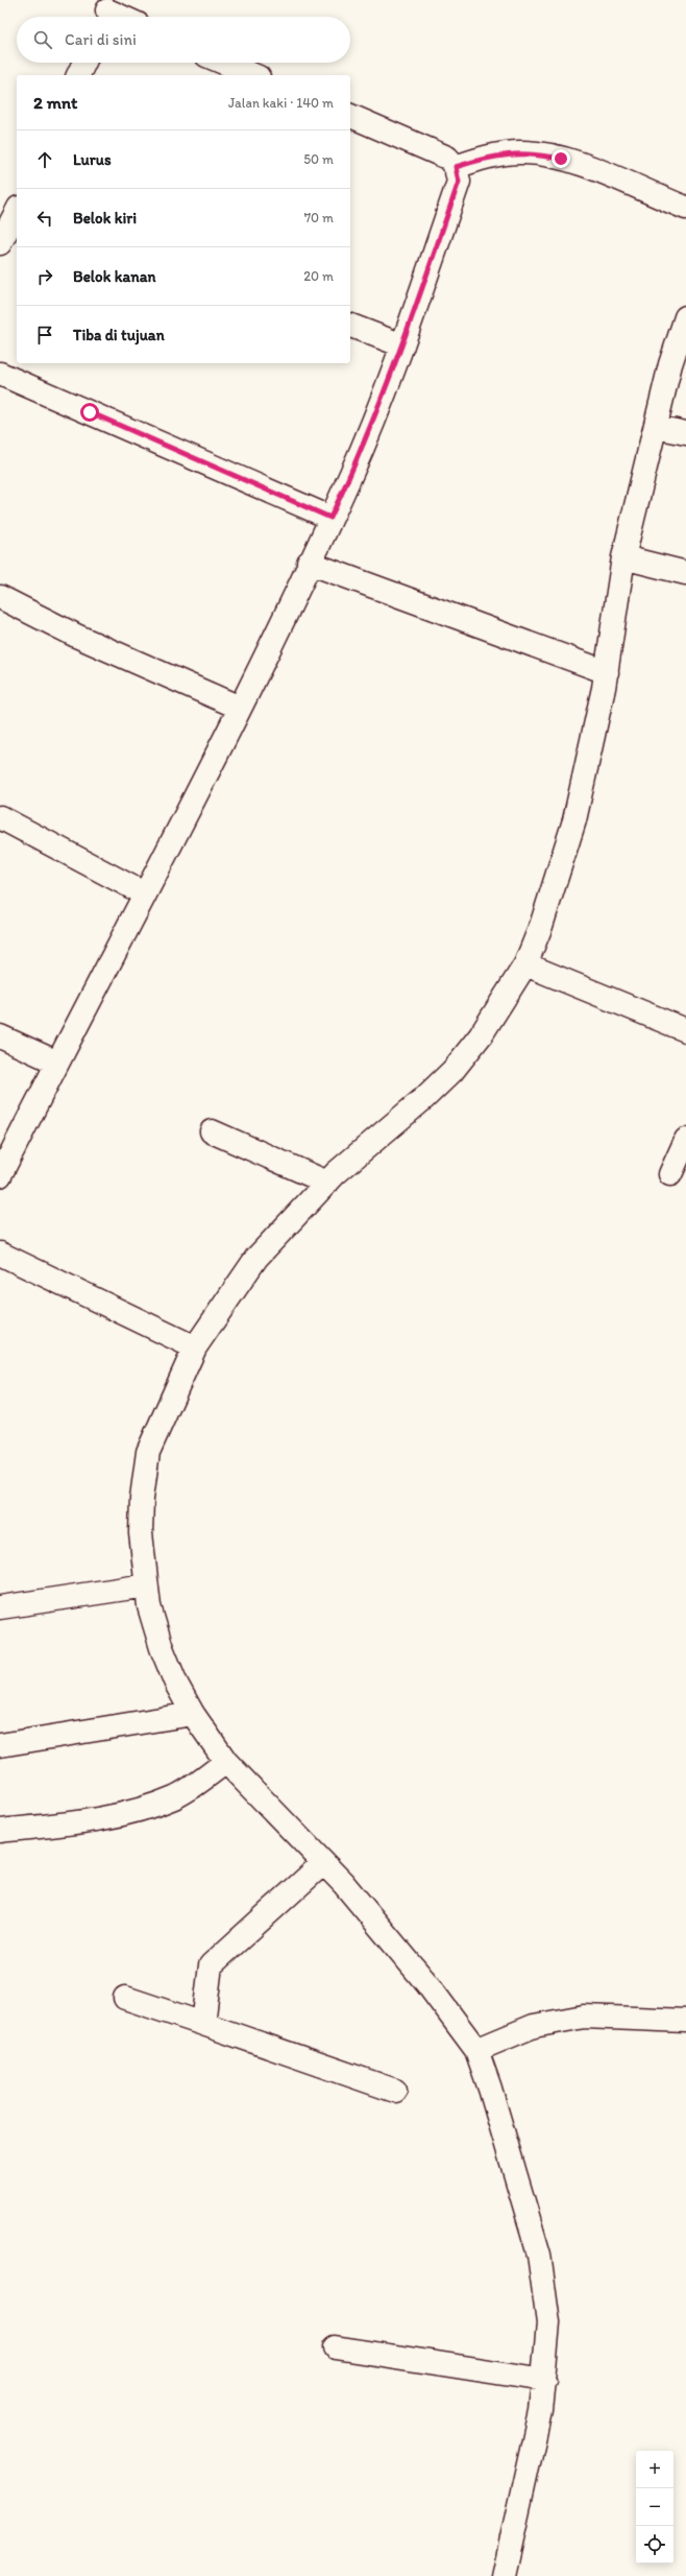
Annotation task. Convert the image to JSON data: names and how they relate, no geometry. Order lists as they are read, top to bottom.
{
  "page": {
    "search": "Cari di sini",
    "heading": ["2 mnt", "Jalan kaki · 140 m"],
    "list": [
      ["Lurus", "50 m"],
      ["Belok kiri", "70 m"],
      ["Belok kanan", "20 m"],
      "Tiba di tujuan"
    ],
    "map_buttons": ["+", "−"]
  }
}
